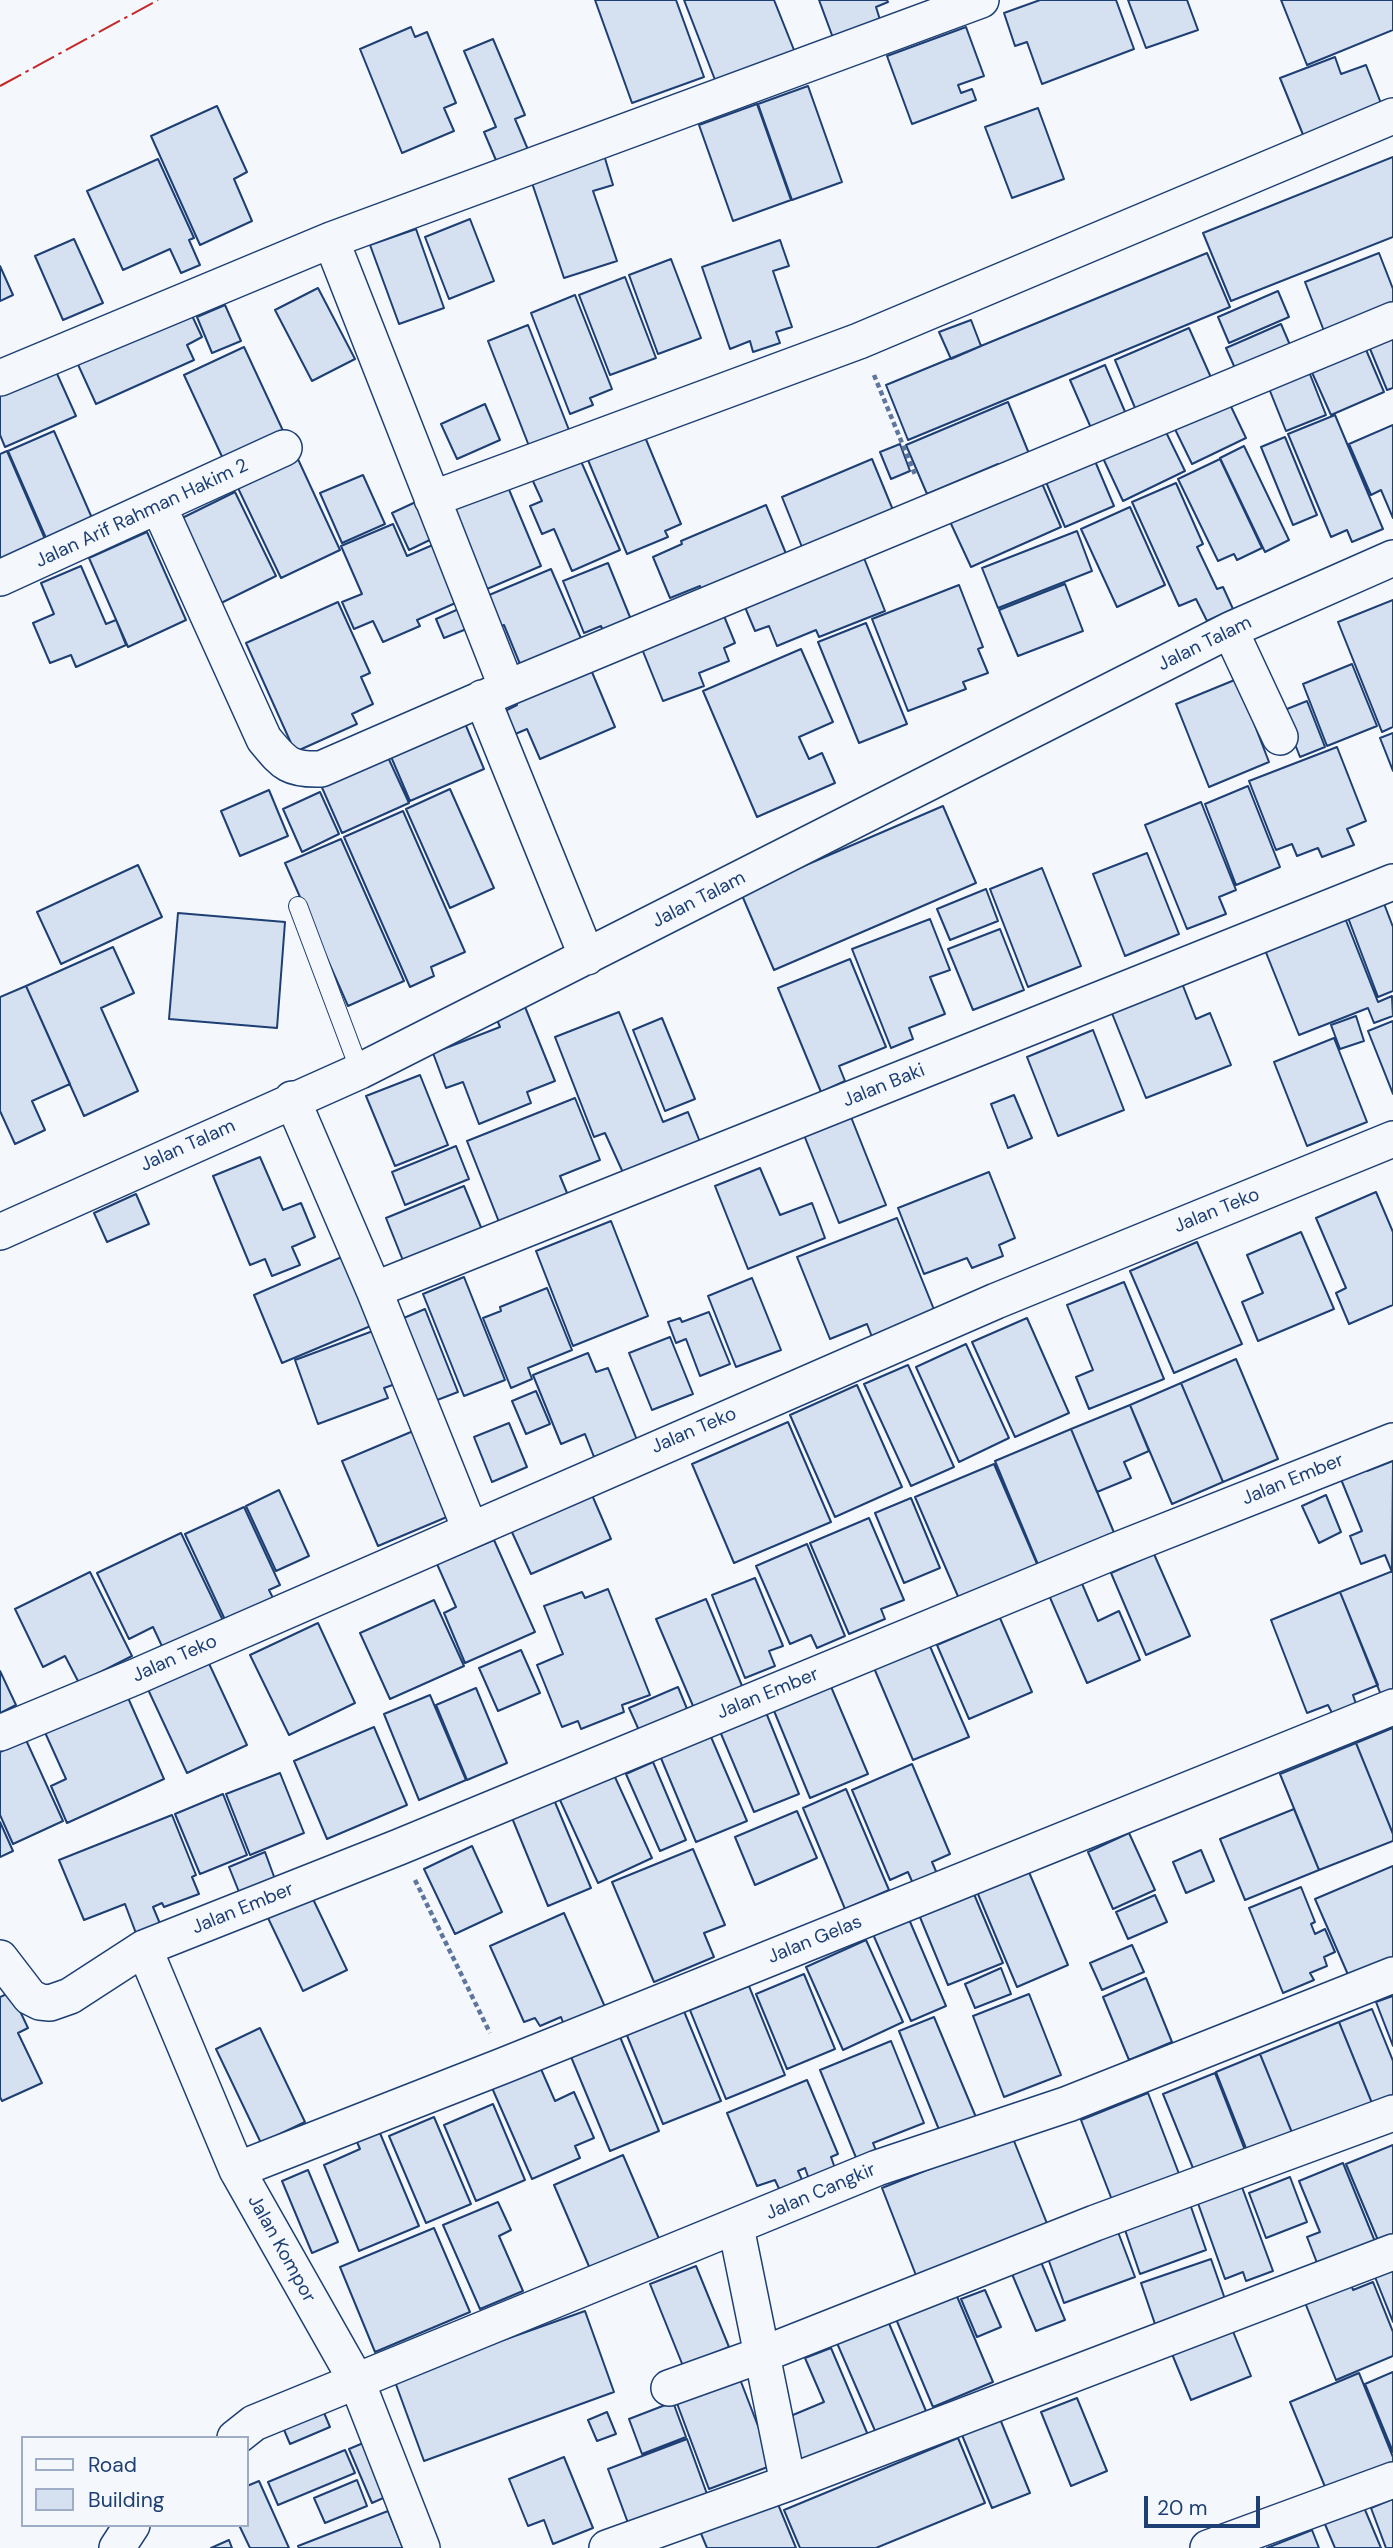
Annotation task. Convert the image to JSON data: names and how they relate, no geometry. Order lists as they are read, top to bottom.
{
  "streets": {
    "street": [
      "Jalan Arif Rahman Hakim 2",
      "Jalan Talam",
      "Jalan Baki",
      "Jalan Teko",
      "Jalan Ember",
      "Jalan Gelas",
      "Jalan Cangkir",
      "Jalan Kompor"
    ]
  },
  "crossings": [
    ["Jalan Ember", "Jalan Kompor"],
    ["Jalan Gelas", "Jalan Kompor"],
    ["Jalan Cangkir", "Jalan Kompor"]
  ],
  "legend": ["Road", "Building"],
  "scale_bar": "20 m"
}
